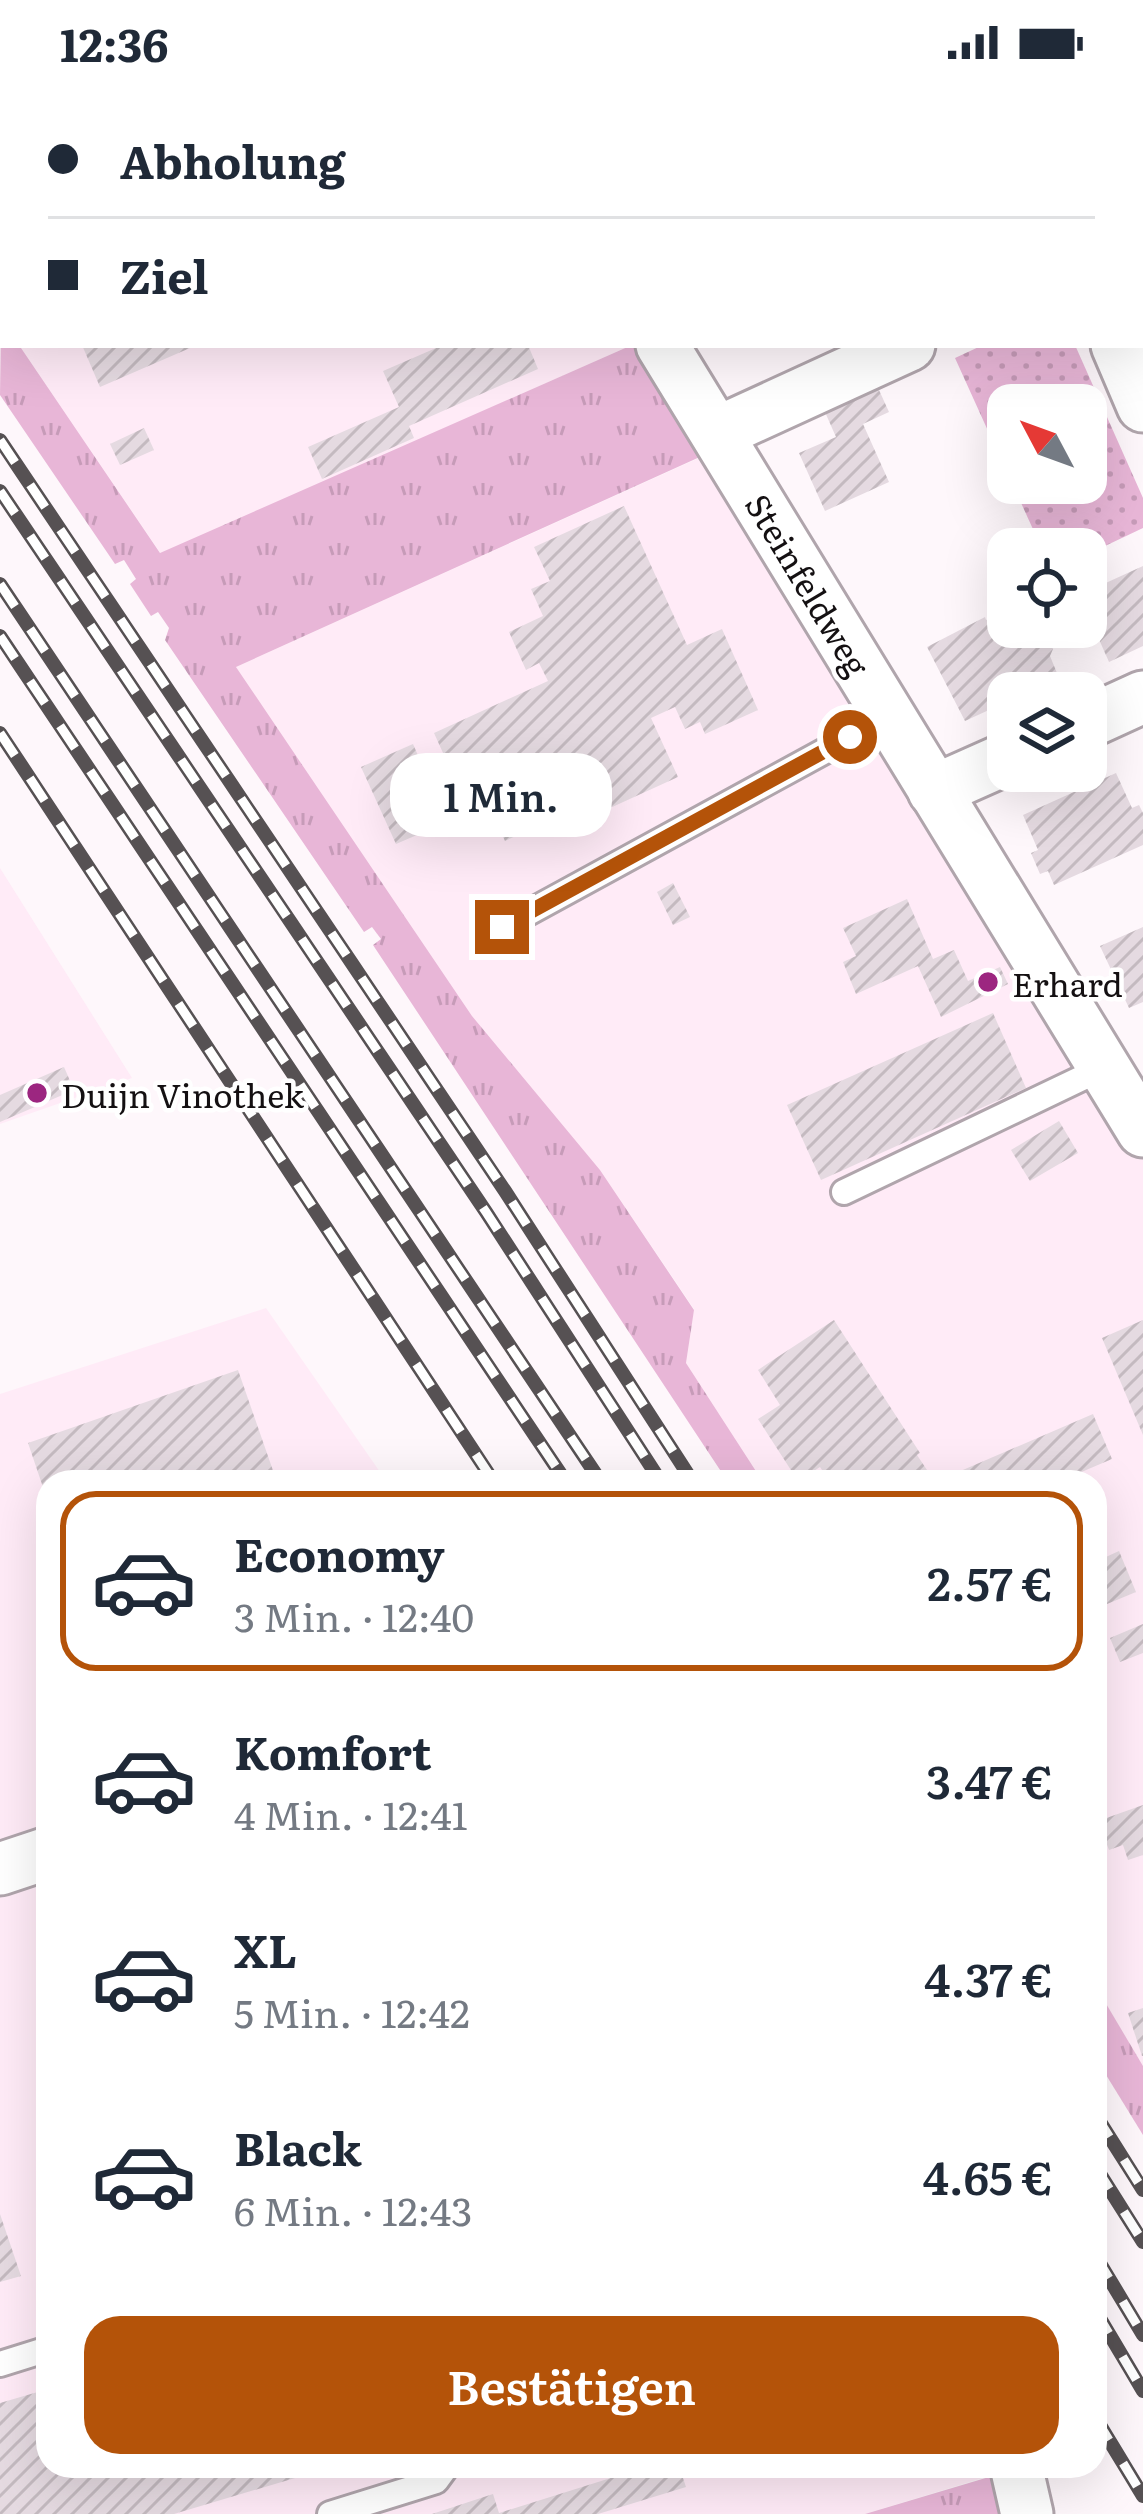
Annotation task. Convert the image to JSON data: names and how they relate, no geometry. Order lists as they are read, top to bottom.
{
  "streets": {
    "street": ["Steinfeldweg"]
  },
  "places": ["Erhard", "Duijn Vinothek"],
  "north": "top left",
  "page": {
    "status": "12:36",
    "banner": ["Abholung", "Ziel"],
    "bubble": "1 Min.",
    "list": [
      {
        "name": "Economy",
        "note": "3 Min. · 12:40",
        "value": "2.57 €"
      },
      {
        "name": "Komfort",
        "note": "4 Min. · 12:41",
        "value": "3.47 €"
      },
      {
        "name": "XL",
        "note": "5 Min. · 12:42",
        "value": "4.37 €"
      },
      {
        "name": "Black",
        "note": "6 Min. · 12:43",
        "value": "4.65 €"
      }
    ],
    "buttons": "Bestätigen"
  }
}
